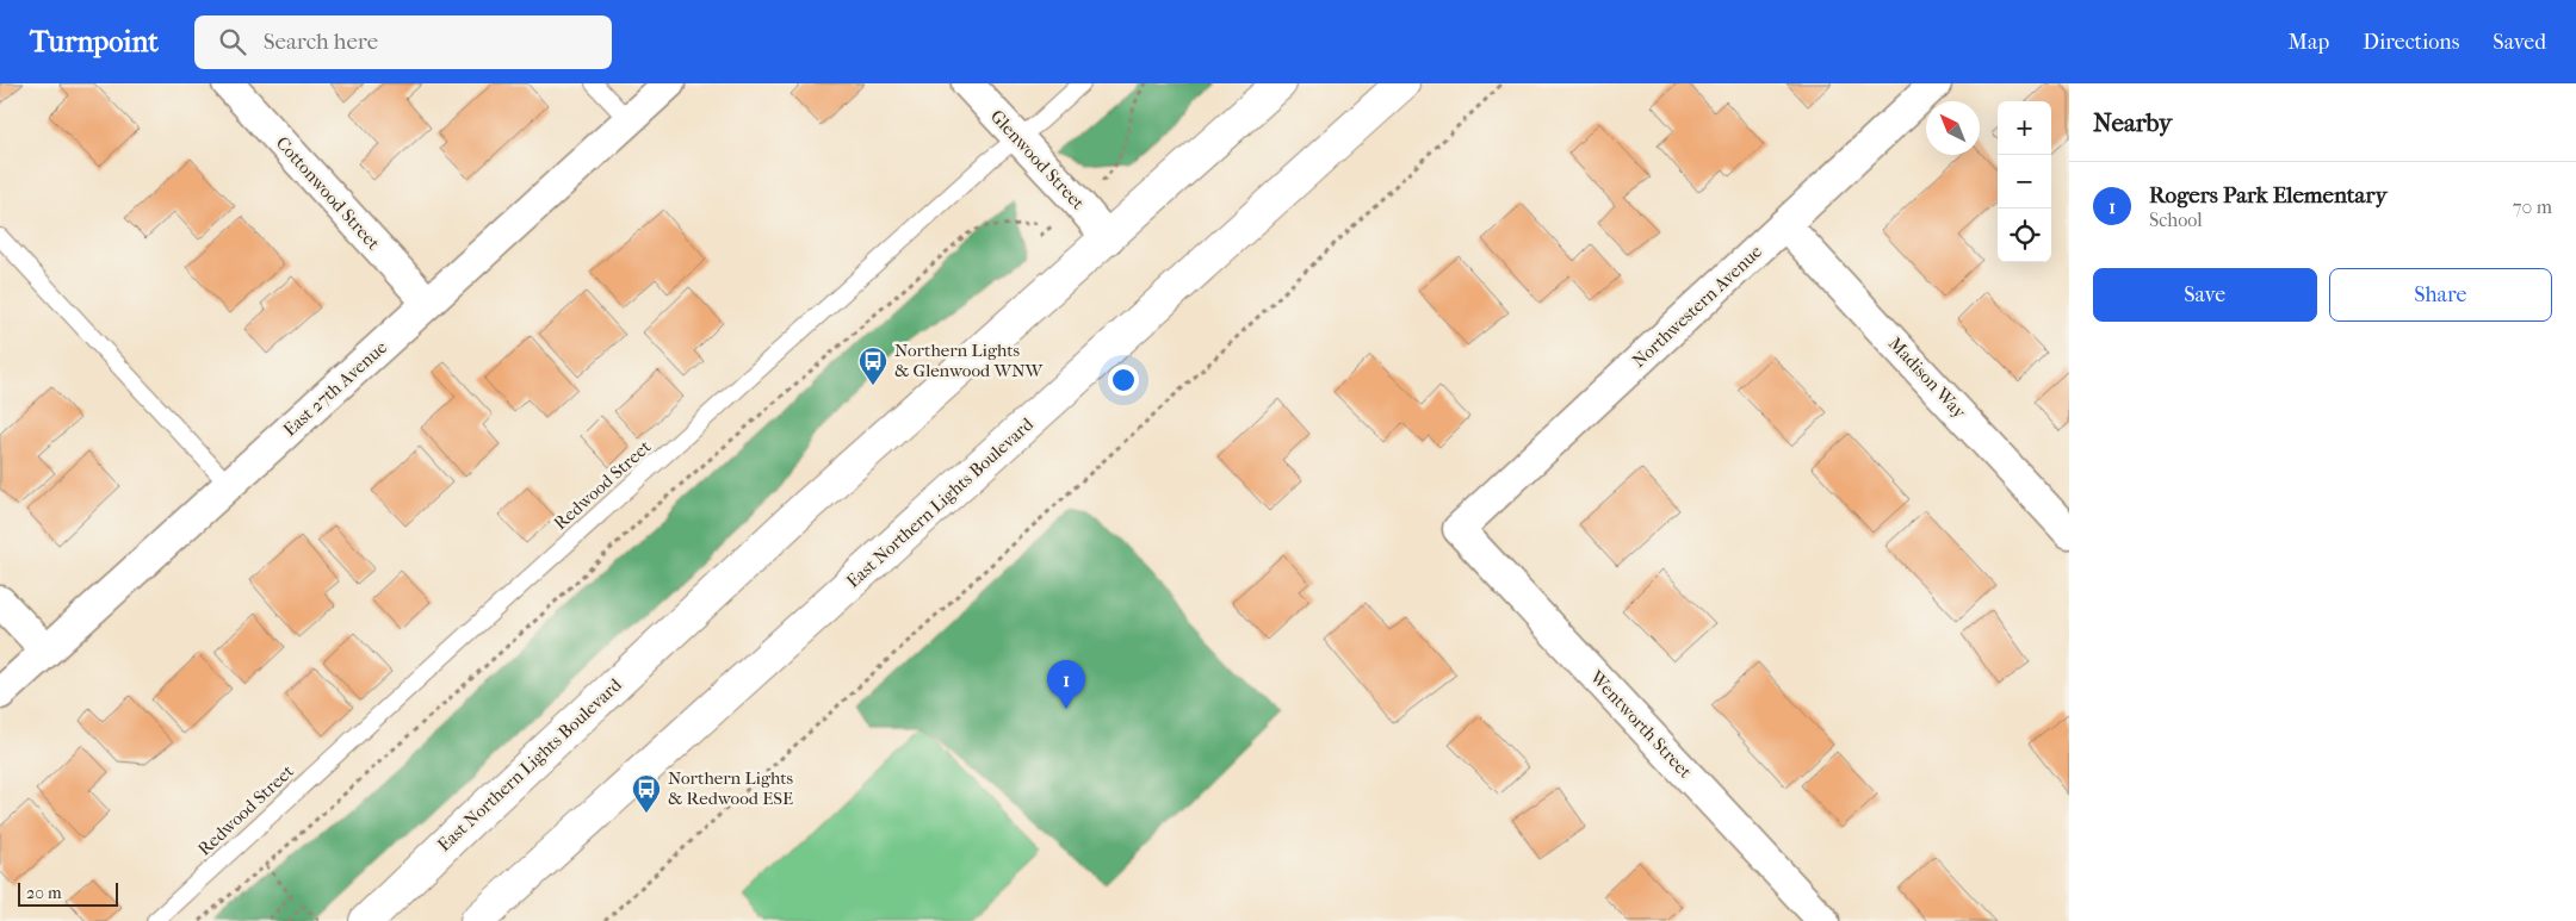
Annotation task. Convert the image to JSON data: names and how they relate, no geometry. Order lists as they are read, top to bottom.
{
  "streets": {
    "main road": ["East Northern Lights Boulevard"],
    "street": [
      "Glenwood Street",
      "Cottonwood Street",
      "Northwestern Avenue",
      "Madison Way",
      "East 27th Avenue",
      "Wentworth Street"
    ],
    "lane": ["Redwood Street"]
  },
  "crossings": [
    ["Glenwood Street", "Redwood Street"],
    ["Glenwood Street", "East Northern Lights Boulevard"],
    ["Cottonwood Street", "East 27th Avenue"],
    ["Northwestern Avenue", "Madison Way"],
    ["Northwestern Avenue", "Wentworth Street"]
  ],
  "places": {
    "bus stop": ["Northern Lights & Glenwood WNW", "Northern Lights & Redwood ESE"]
  },
  "scale_bar": "20 m",
  "north": "top left",
  "page": {
    "header": "Turnpoint",
    "search": "Search here",
    "nav": ["Map", "Directions", "Saved"],
    "heading": "Nearby",
    "map_buttons": ["+", "−"],
    "list": [
      {
        "mark": "1",
        "name": "Rogers Park Elementary",
        "note": "School",
        "value": "70 m"
      }
    ],
    "buttons": ["Save", "Share"],
    "pins": "1",
    "scale": "20 m"
  }
}
